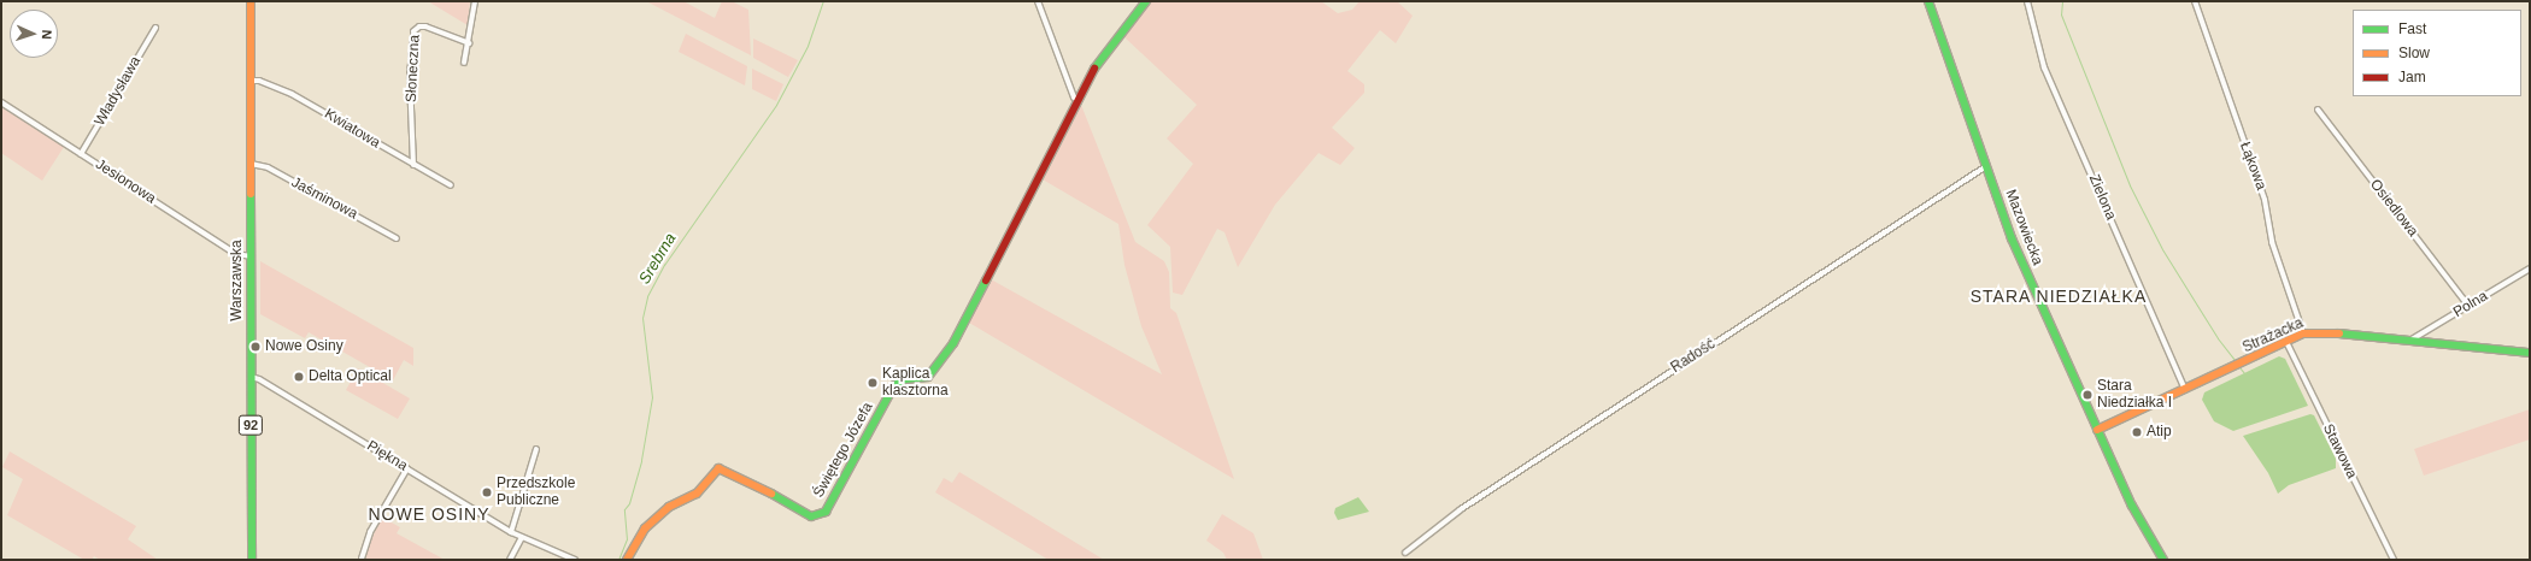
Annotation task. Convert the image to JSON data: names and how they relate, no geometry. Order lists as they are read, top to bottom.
{
  "streets": {
    "street": [
      "Słoneczna",
      "Władysława",
      "Kwiatowa",
      "Łąkowa",
      "Jesionowa",
      "Zielona",
      "Jaśminowa",
      "Osiedlowa",
      "Mazowiecka",
      "Warszawska",
      "Polna",
      "Strażacka",
      "Radość",
      "92",
      "Świętego Józefa",
      "Stawowa",
      "Piękna"
    ]
  },
  "crossings": [
    ["Słoneczna", "Kwiatowa"],
    ["Władysława", "Jesionowa"],
    ["Kwiatowa", "Warszawska"],
    ["Łąkowa", "Strażacka"],
    ["Jesionowa", "Warszawska"],
    ["Zielona", "Strażacka"],
    ["Jaśminowa", "Warszawska"],
    ["Osiedlowa", "Polna"],
    ["Mazowiecka", "Strażacka"],
    ["Mazowiecka", "Radość"],
    ["Warszawska", "Piękna"],
    ["Polna", "Strażacka"],
    ["Strażacka", "Stawowa"]
  ],
  "districts": ["STARA NIEDZIAŁKA", "NOWE OSINY"],
  "water": ["Srebrna"],
  "places": [
    "Nowe Osiny",
    "Delta Optical",
    "Kaplica klasztorna",
    "Stara Niedziałka I",
    "Atip",
    "Przedszkole Publiczne"
  ],
  "legend": ["Fast", "Slow", "Jam"],
  "north": "right"
}
